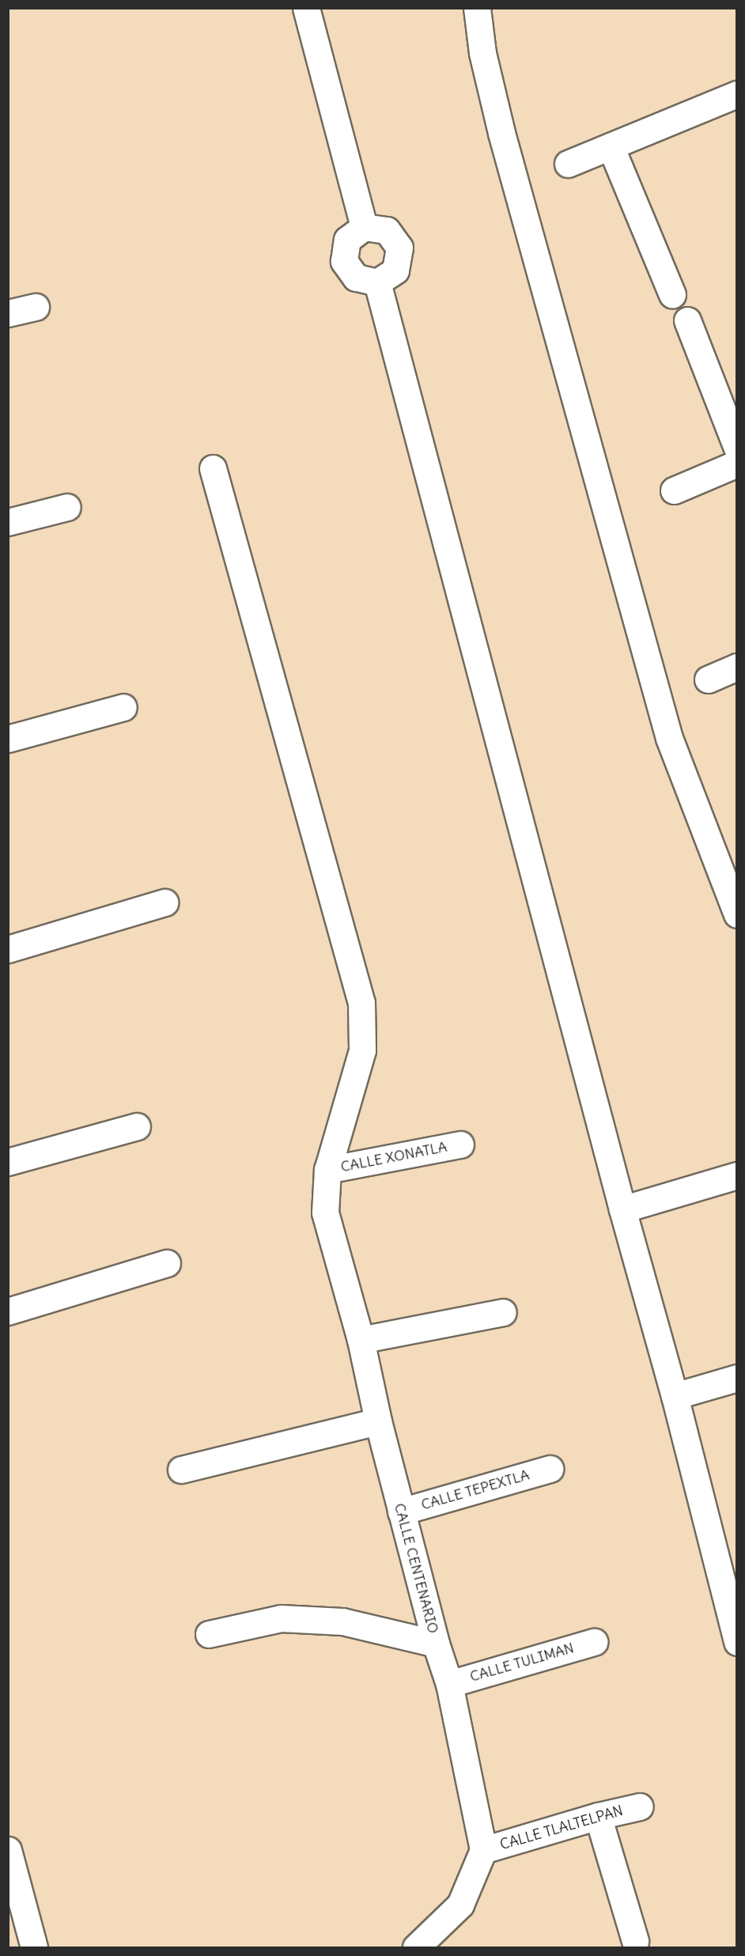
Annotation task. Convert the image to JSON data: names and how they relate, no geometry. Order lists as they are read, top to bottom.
{
  "streets": {
    "street": [
      "CALLE XONATLA",
      "CALLE TEPEXTLA",
      "CALLE CENTENARIO",
      "CALLE TULIMAN",
      "CALLE TLALTELPAN"
    ]
  },
  "crossings": [
    ["CALLE XONATLA", "CALLE CENTENARIO"],
    ["CALLE TEPEXTLA", "CALLE CENTENARIO"],
    ["CALLE CENTENARIO", "CALLE TULIMAN"],
    ["CALLE CENTENARIO", "CALLE TLALTELPAN"]
  ]
}
